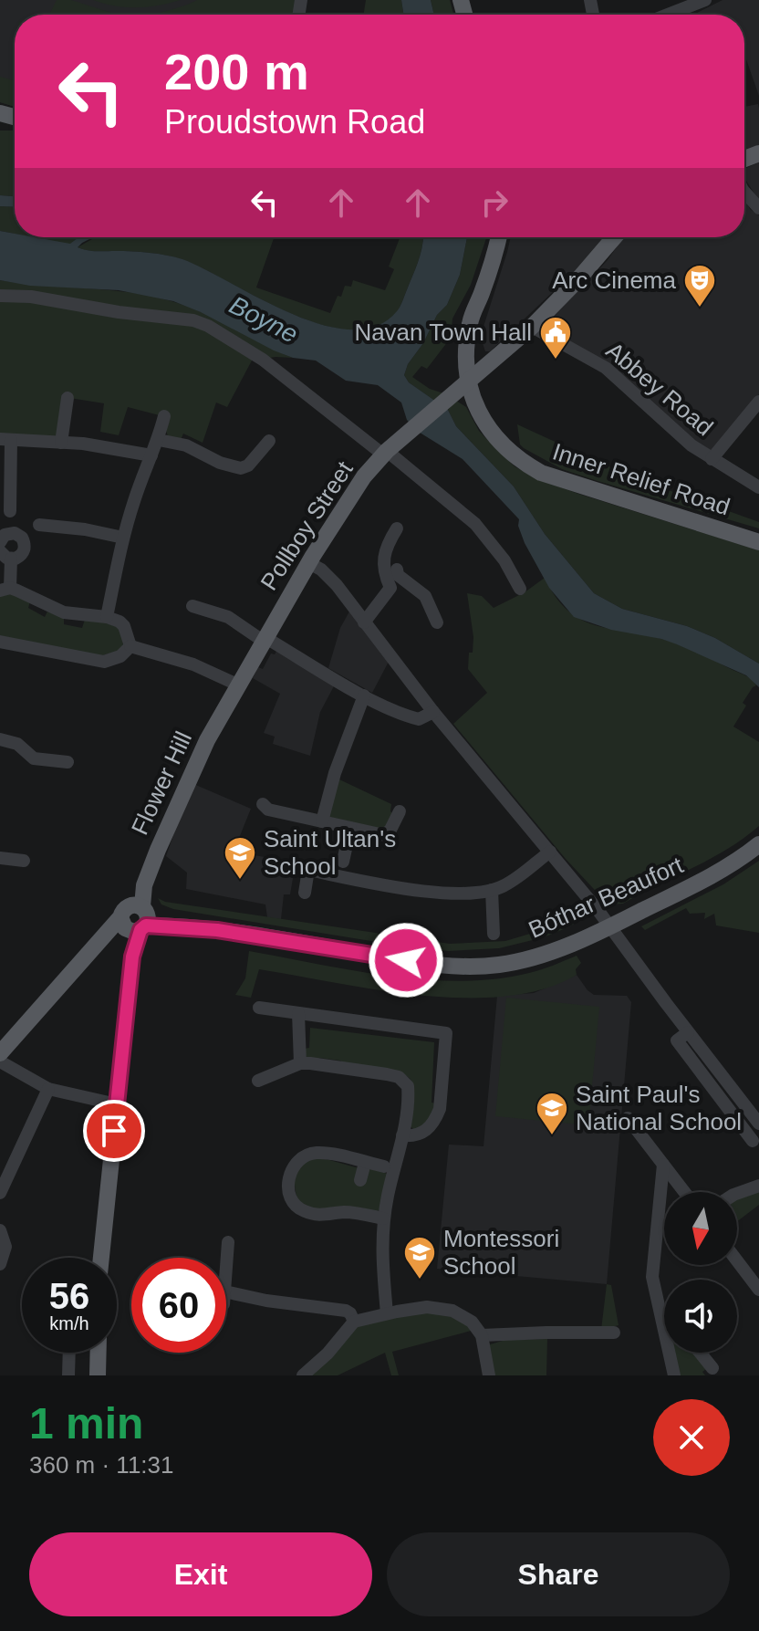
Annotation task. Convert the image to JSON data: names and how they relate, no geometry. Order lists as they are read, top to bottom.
{
  "streets": {
    "main road": [
      "Inner Relief Road",
      "Pollboy Street",
      "Flower Hill",
      "Bóthar Beaufort"
    ],
    "street": ["Abbey Road"]
  },
  "crossings": [
    ["Abbey Road", "Pollboy Street"],
    ["Inner Relief Road", "Pollboy Street"],
    ["Pollboy Street", "Flower Hill"],
    ["Flower Hill", "Bóthar Beaufort"]
  ],
  "water": ["Boyne"],
  "places": {
    "theatre": ["Arc Cinema"],
    "public building": ["Navan Town Hall"],
    "school or university": ["Saint Ultan's School", "Saint Paul's National School", "Montessori School"]
  },
  "north": "bottom",
  "page": {
    "turn": ["200 m", "Proudstown Road"],
    "speed": "56 km/h",
    "limit": "60",
    "heading": ["1 min", "360 m · 11:31"],
    "buttons": ["Exit", "Share"]
  }
}
